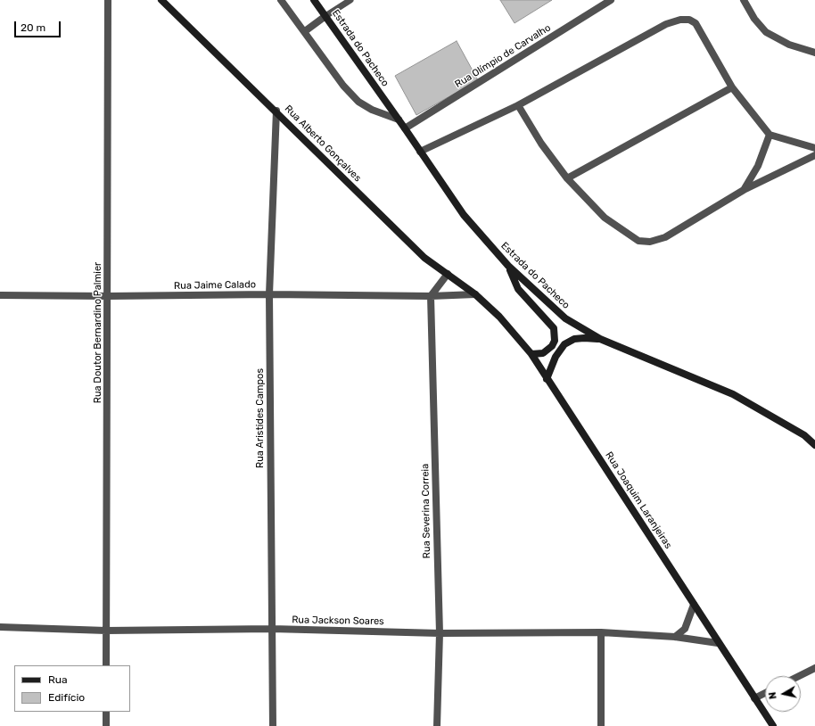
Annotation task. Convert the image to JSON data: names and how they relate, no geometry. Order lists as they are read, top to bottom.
{
  "streets": {
    "main road": ["Estrada do Pacheco", "Rua Alberto Gonçalves", "Rua Joaquim Laranjeiras"],
    "street": [
      "Rua Olímpio de Carvalho",
      "Rua Jaime Calado",
      "Rua Doutor Bernardino Palmier",
      "Rua Aristides Campos",
      "Rua Severina Correia",
      "Rua Jackson Soares"
    ]
  },
  "crossings": [
    ["Estrada do Pacheco", "Rua Olímpio de Carvalho"],
    ["Rua Alberto Gonçalves", "Rua Jaime Calado"],
    ["Rua Alberto Gonçalves", "Rua Aristides Campos"],
    ["Rua Alberto Gonçalves", "Rua Joaquim Laranjeiras"],
    ["Rua Jaime Calado", "Rua Doutor Bernardino Palmier"],
    ["Rua Jaime Calado", "Rua Aristides Campos"],
    ["Rua Jaime Calado", "Rua Joaquim Laranjeiras"],
    ["Rua Jaime Calado", "Rua Severina Correia"],
    ["Rua Doutor Bernardino Palmier", "Rua Jackson Soares"],
    ["Rua Aristides Campos", "Rua Jackson Soares"],
    ["Rua Joaquim Laranjeiras", "Rua Jackson Soares"],
    ["Rua Severina Correia", "Rua Jackson Soares"]
  ],
  "legend": ["Rua", "Edifício"],
  "scale_bar": "20 m",
  "north": "left"
}
